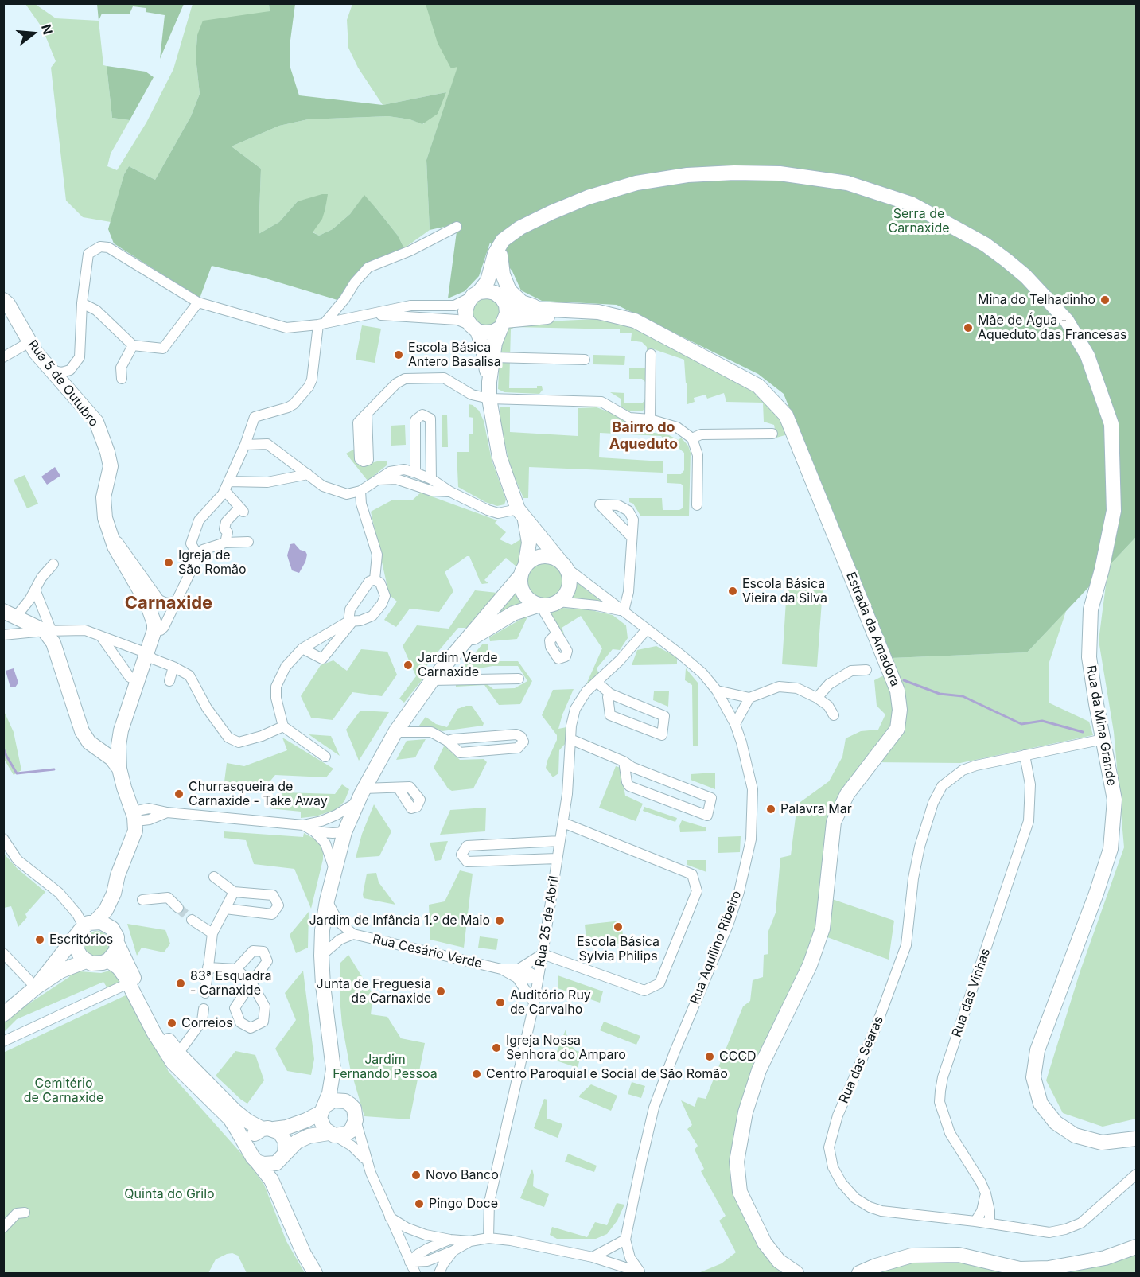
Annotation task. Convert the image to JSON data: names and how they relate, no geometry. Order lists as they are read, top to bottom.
{
  "streets": {
    "street": [
      "Rua 5 de Outubro",
      "Estrada da Amadora",
      "Rua da Mina Grande",
      "Rua 25 de Abril",
      "Rua Aquilino Ribeiro",
      "Rua Cesário Verde",
      "Rua das Vinhas",
      "Rua das Searas"
    ]
  },
  "crossings": [
    ["Estrada da Amadora", "Rua da Mina Grande"],
    ["Rua da Mina Grande", "Rua das Searas"],
    ["Rua 25 de Abril", "Rua Aquilino Ribeiro"],
    ["Rua 25 de Abril", "Rua Cesário Verde"],
    ["Rua das Vinhas", "Rua das Searas"]
  ],
  "districts": ["Bairro do Aqueduto", "Carnaxide"],
  "parks": [
    "Serra de Carnaxide",
    "Jardim Fernando Pessoa",
    "Cemitério de Carnaxide",
    "Quinta do Grilo"
  ],
  "places": [
    "Mina do Telhadinho",
    "Mãe de Água - Aqueduto das Francesas",
    "Escola Básica Antero Basalisa",
    "Igreja de São Romão",
    "Escola Básica Vieira da Silva",
    "Jardim Verde Carnaxide",
    "Churrasqueira de Carnaxide - Take Away",
    "Palavra Mar",
    "Jardim de Infância 1.º de Maio",
    "Escola Básica Sylvia Philips",
    "Escritórios",
    "83ª Esquadra - Carnaxide",
    "Junta de Freguesia de Carnaxide",
    "Auditório Ruy de Carvalho",
    "Correios",
    "Igreja Nossa Senhora do Amparo",
    "CCCD",
    "Centro Paroquial e Social de São Romão",
    "Novo Banco",
    "Pingo Doce"
  ],
  "north": "right"
}
